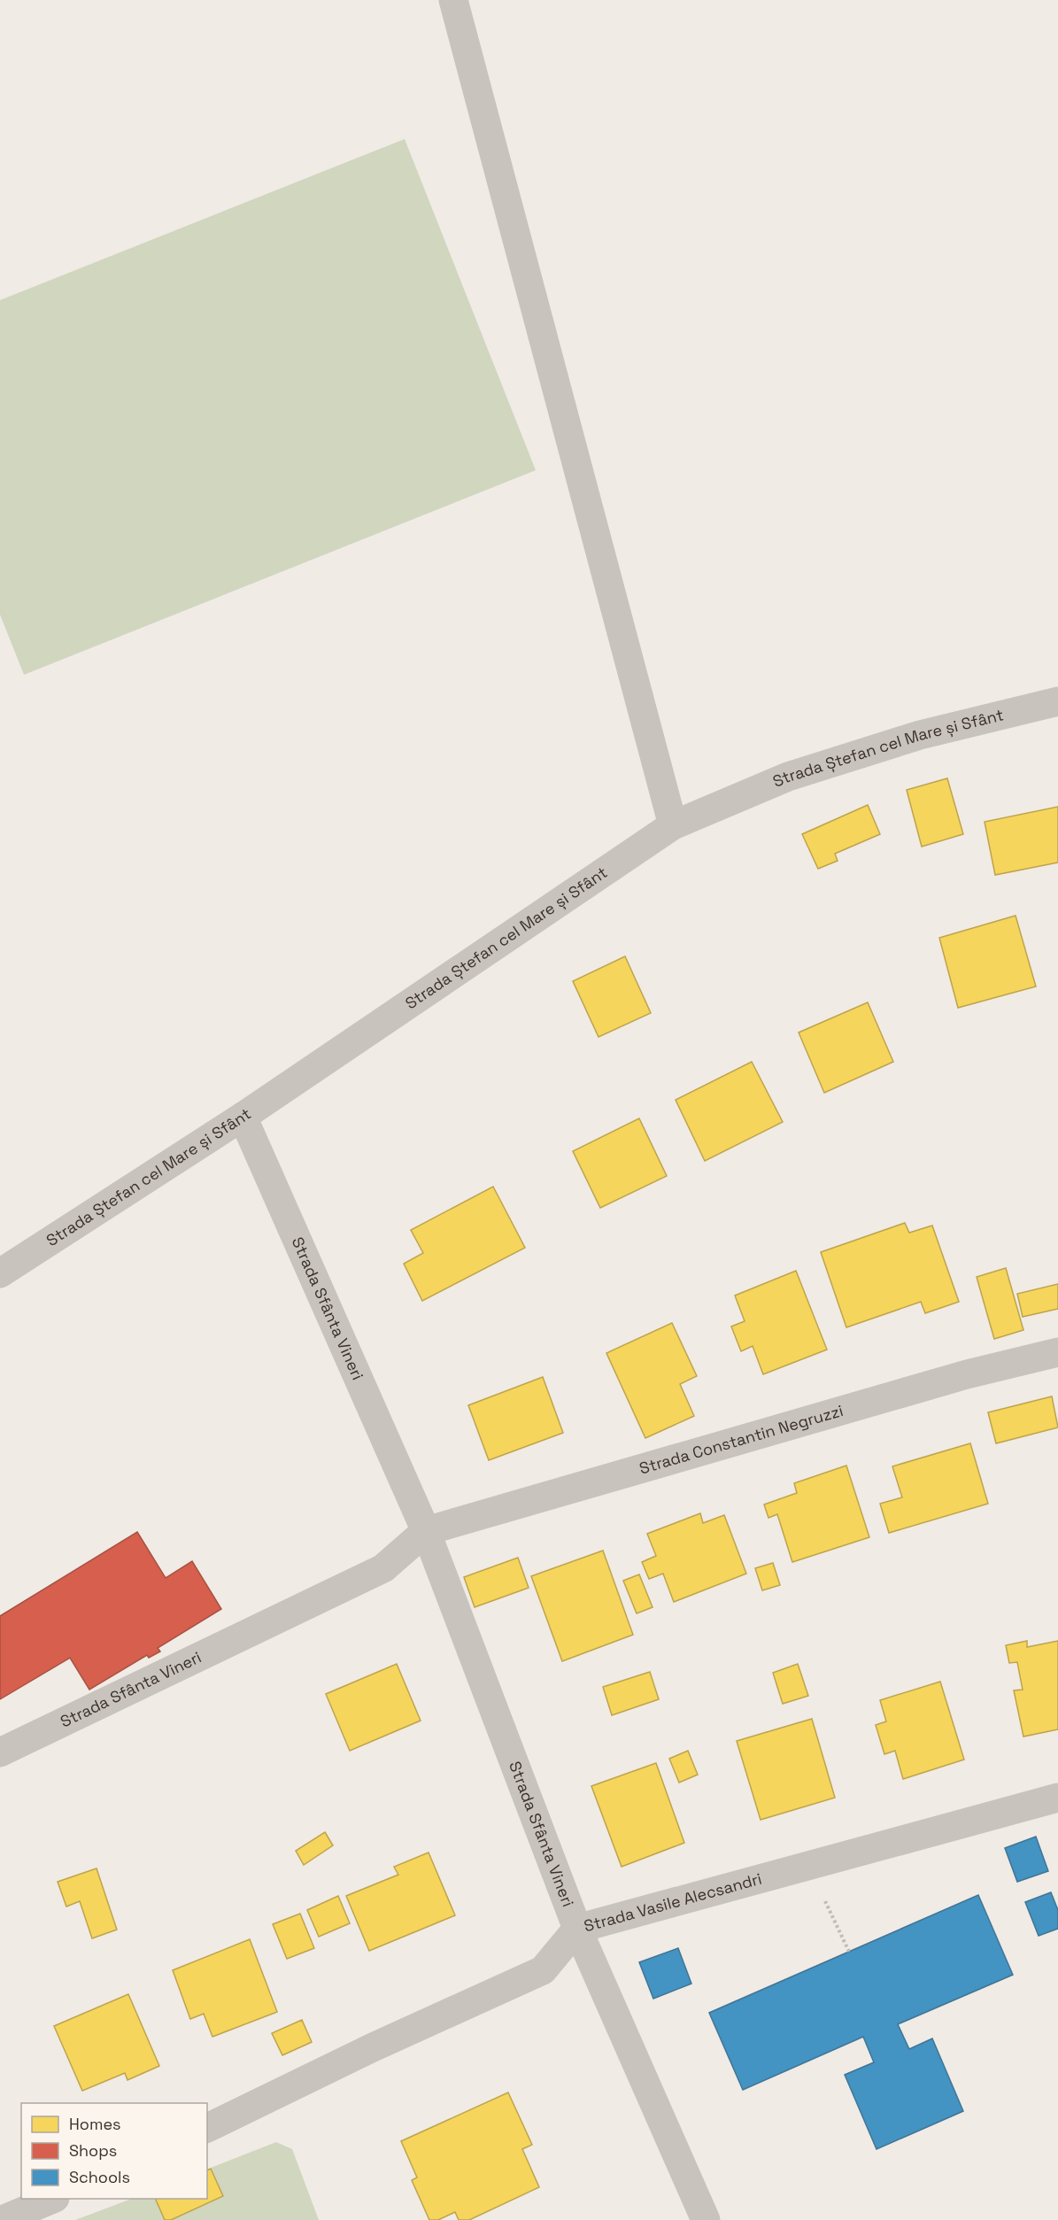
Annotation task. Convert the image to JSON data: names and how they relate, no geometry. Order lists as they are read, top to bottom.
{
  "streets": {
    "street": [
      "Strada Ștefan cel Mare și Sfânt",
      "Strada Sfânta Vineri",
      "Strada Constantin Negruzzi",
      "Strada Vasile Alecsandri"
    ]
  },
  "crossings": [
    ["Strada Ștefan cel Mare și Sfânt", "Strada Sfânta Vineri"],
    ["Strada Sfânta Vineri", "Strada Constantin Negruzzi"],
    ["Strada Sfânta Vineri", "Strada Vasile Alecsandri"]
  ],
  "legend": ["Homes", "Shops", "Schools"]
}
